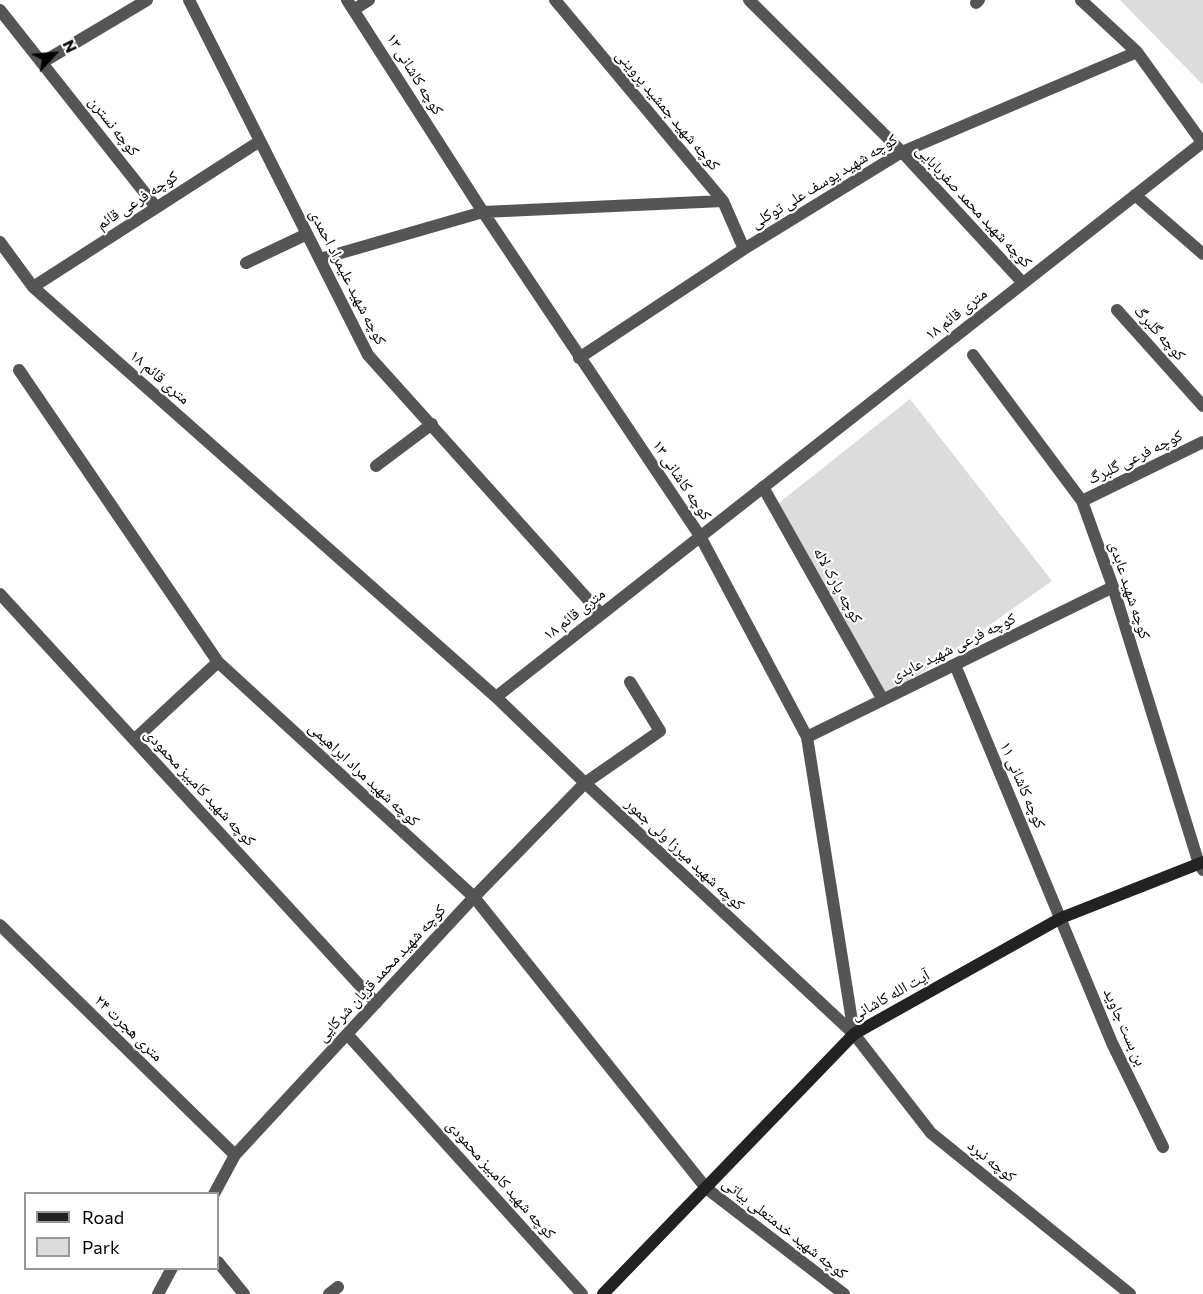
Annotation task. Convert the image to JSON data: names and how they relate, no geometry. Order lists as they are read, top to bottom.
{
  "streets": {
    "main road": ["آیت الله کاشانی"],
    "street": [
      "کوچه کاشانی ۱۳",
      "کوچه شهید جمشید پروینی",
      "کوچه نسترن",
      "کوچه شهید یوسف علی توکلی",
      "کوچه فرعی قائم",
      "کوچه شهید محمد صفربابایی",
      "کوچه شهید علیمراد احمدی",
      "۱۸ متری قائم",
      "کوچه گلبرگ",
      "کوچه فرعی گلبرگ",
      "کوچه پارک لاله",
      "کوچه شهید عابدی",
      "کوچه فرعی شهید عابدی",
      "کوچه شهید مراد ابراهیمی",
      "کوچه کاشانی ۱۱",
      "کوچه شهید کامبیز محمودی",
      "کوچه شهید میرزا ولی جمور",
      "کوچه شهید محمد قربان شرکایی",
      "بن بست جاوید",
      "۲۴ متری هجرت",
      "کوچه نبرد",
      "کوچه شهید خدمتعلی بیاتی"
    ]
  },
  "crossings": [
    ["کوچه کاشانی ۱۳", "کوچه شهید یوسف علی توکلی"],
    ["کوچه کاشانی ۱۳", "۱۸ متری قائم"],
    ["کوچه کاشانی ۱۳", "کوچه فرعی شهید عابدی"],
    ["کوچه کاشانی ۱۳", "کوچه شهید میرزا ولی جمور"],
    ["کوچه کاشانی ۱۳", "آیت الله کاشانی"],
    ["کوچه کاشانی ۱۳", "کوچه نبرد"],
    ["کوچه شهید جمشید پروینی", "کوچه شهید یوسف علی توکلی"],
    ["کوچه نسترن", "کوچه فرعی قائم"],
    ["کوچه شهید یوسف علی توکلی", "کوچه شهید محمد صفربابایی"],
    ["کوچه فرعی قائم", "کوچه شهید علیمراد احمدی"],
    ["کوچه فرعی قائم", "۱۸ متری قائم"],
    ["کوچه شهید محمد صفربابایی", "۱۸ متری قائم"],
    ["کوچه شهید علیمراد احمدی", "۱۸ متری قائم"],
    ["۱۸ متری قائم", "کوچه پارک لاله"],
    ["۱۸ متری قائم", "کوچه شهید میرزا ولی جمور"],
    ["کوچه فرعی گلبرگ", "کوچه شهید عابدی"],
    ["کوچه پارک لاله", "کوچه فرعی شهید عابدی"],
    ["کوچه شهید عابدی", "کوچه فرعی شهید عابدی"],
    ["کوچه شهید عابدی", "آیت الله کاشانی"],
    ["کوچه فرعی شهید عابدی", "کوچه کاشانی ۱۱"],
    ["کوچه شهید مراد ابراهیمی", "کوچه شهید محمد قربان شرکایی"],
    ["کوچه شهید مراد ابراهیمی", "آیت الله کاشانی"],
    ["کوچه شهید مراد ابراهیمی", "کوچه شهید خدمتعلی بیاتی"],
    ["کوچه کاشانی ۱۱", "آیت الله کاشانی"],
    ["کوچه کاشانی ۱۱", "بن بست جاوید"],
    ["کوچه شهید کامبیز محمودی", "کوچه شهید محمد قربان شرکایی"],
    ["کوچه شهید میرزا ولی جمور", "کوچه شهید محمد قربان شرکایی"],
    ["کوچه شهید میرزا ولی جمور", "آیت الله کاشانی"],
    ["کوچه شهید میرزا ولی جمور", "کوچه نبرد"],
    ["کوچه شهید محمد قربان شرکایی", "۲۴ متری هجرت"],
    ["آیت الله کاشانی", "بن بست جاوید"],
    ["آیت الله کاشانی", "کوچه نبرد"],
    ["آیت الله کاشانی", "کوچه شهید خدمتعلی بیاتی"]
  ],
  "legend": ["Road", "Park"],
  "north": "top right"
}
